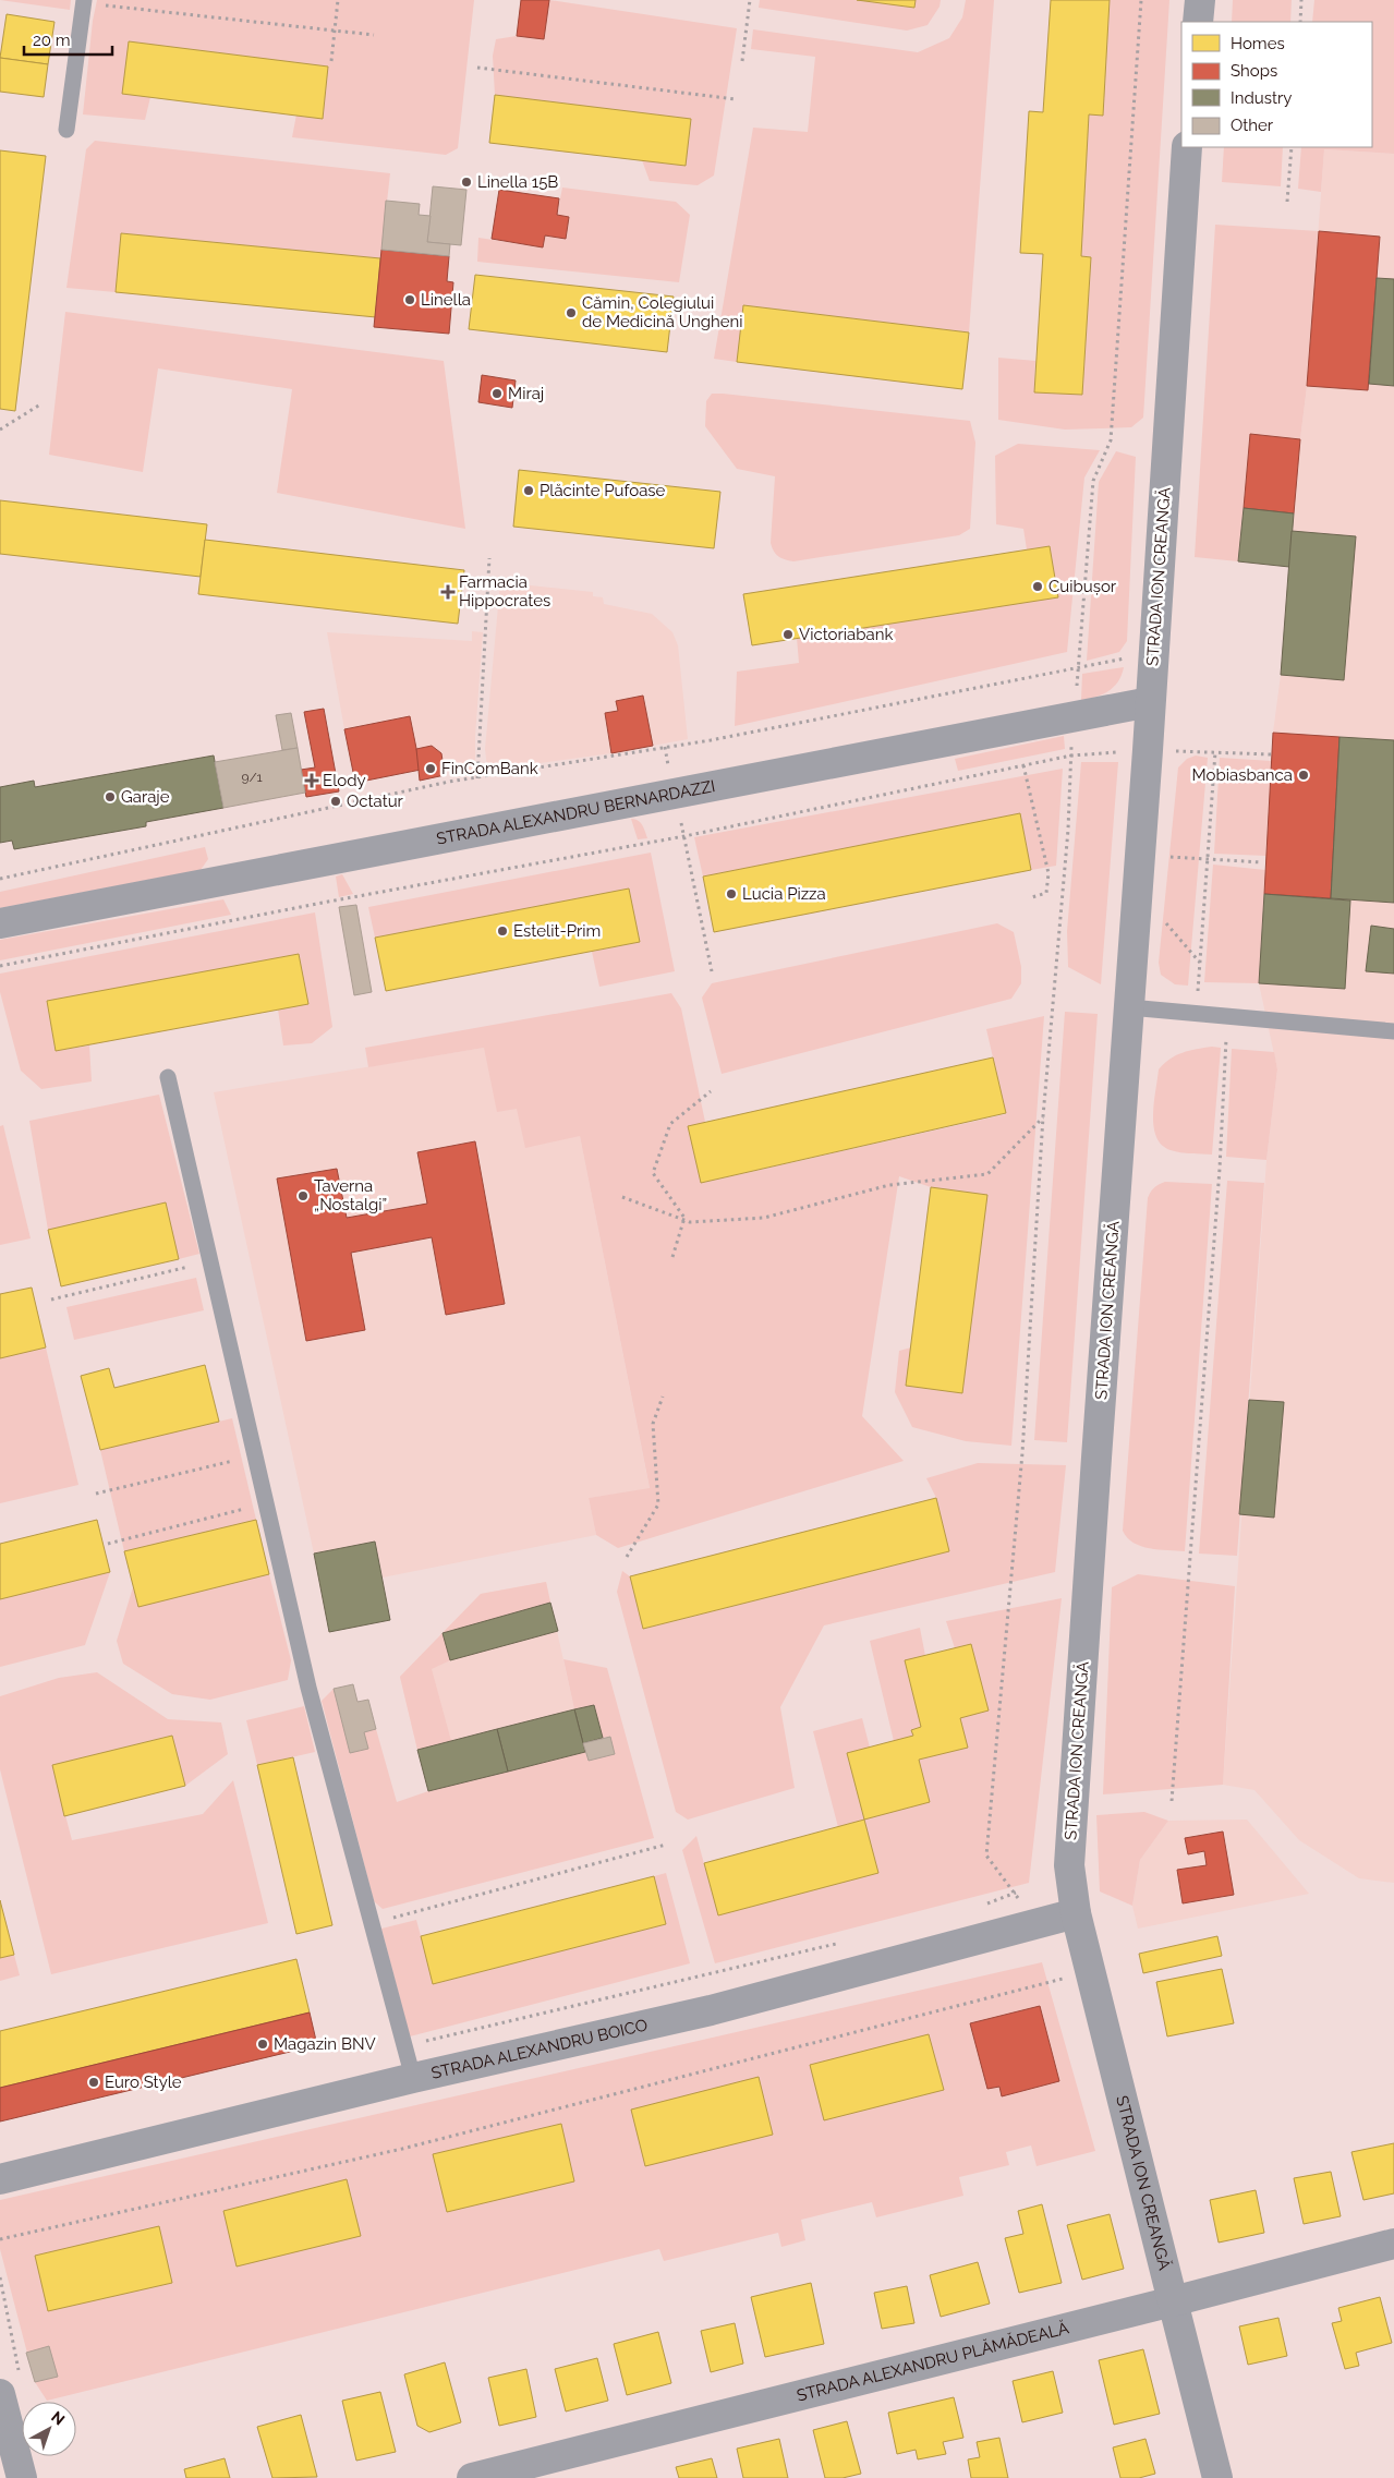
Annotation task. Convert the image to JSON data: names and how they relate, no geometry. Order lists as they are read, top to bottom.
{
  "streets": {
    "street": [
      "STRADA ION CREANGĂ",
      "STRADA ALEXANDRU BERNARDAZZI",
      "STRADA ALEXANDRU BOICO",
      "STRADA ALEXANDRU PLĂMĂDEALĂ"
    ]
  },
  "crossings": [
    ["STRADA ION CREANGĂ", "STRADA ALEXANDRU BERNARDAZZI"],
    ["STRADA ION CREANGĂ", "STRADA ALEXANDRU BOICO"],
    ["STRADA ION CREANGĂ", "STRADA ALEXANDRU PLĂMĂDEALĂ"]
  ],
  "places": {
    "other": [
      "Linella 15B",
      "Linella",
      "Cămin, Colegiului de Medicină Ungheni",
      "Miraj",
      "Plăcinte Pufoase",
      "Cuibușor",
      "Victoriabank",
      "FinComBank",
      "Mobiasbanca",
      "Garaje",
      "Octatur",
      "Lucia Pizza",
      "Estelit-Prim",
      "Taverna „Nostalgi”",
      "Magazin BNV",
      "Euro Style"
    ],
    "health": ["Farmacia Hippocrates", "Elody"]
  },
  "house_numbers": ["9/1"],
  "legend": [
    "Homes",
    "Shops",
    "Industry",
    "Other"
  ],
  "scale_bar": "20 m",
  "north": "top right"
}
